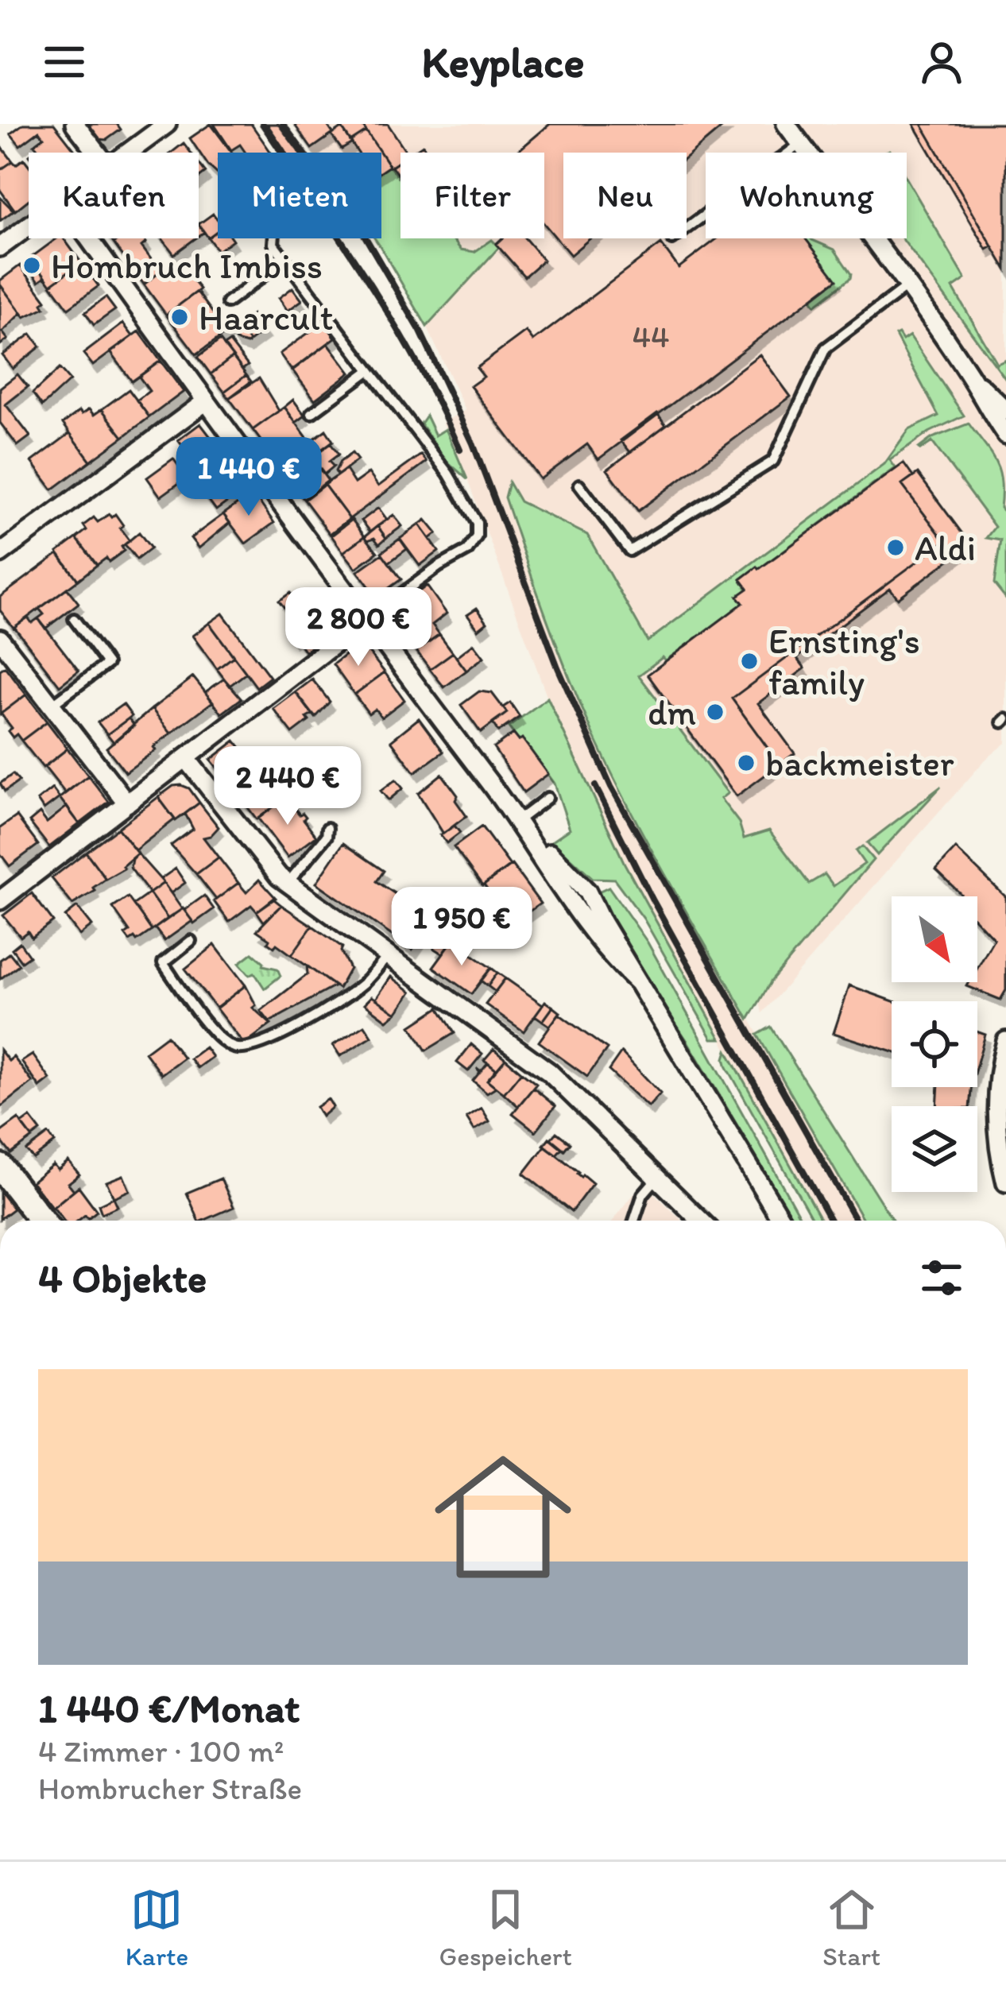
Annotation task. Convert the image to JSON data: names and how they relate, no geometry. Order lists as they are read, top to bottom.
{
  "places": [
    "Hombruch Imbiss",
    "Haarcult",
    "Aldi",
    "Ernsting's family",
    "dm",
    "backmeister"
  ],
  "house_numbers": ["44"],
  "north": "bottom right",
  "page": {
    "header": "Keyplace",
    "chip": [
      "Kaufen",
      "Mieten",
      "Filter",
      "Neu",
      "Wohnung"
    ],
    "price": [
      "1 440 €",
      "2 800 €",
      "2 440 €",
      "1 950 €"
    ],
    "heading": "4 Objekte",
    "list": [
      {
        "name": "1 440 €/Monat",
        "note": "4 Zimmer · 100 m² · Hombrucher Straße"
      }
    ],
    "tabs": ["Karte", "Gespeichert", "Start"]
  }
}
